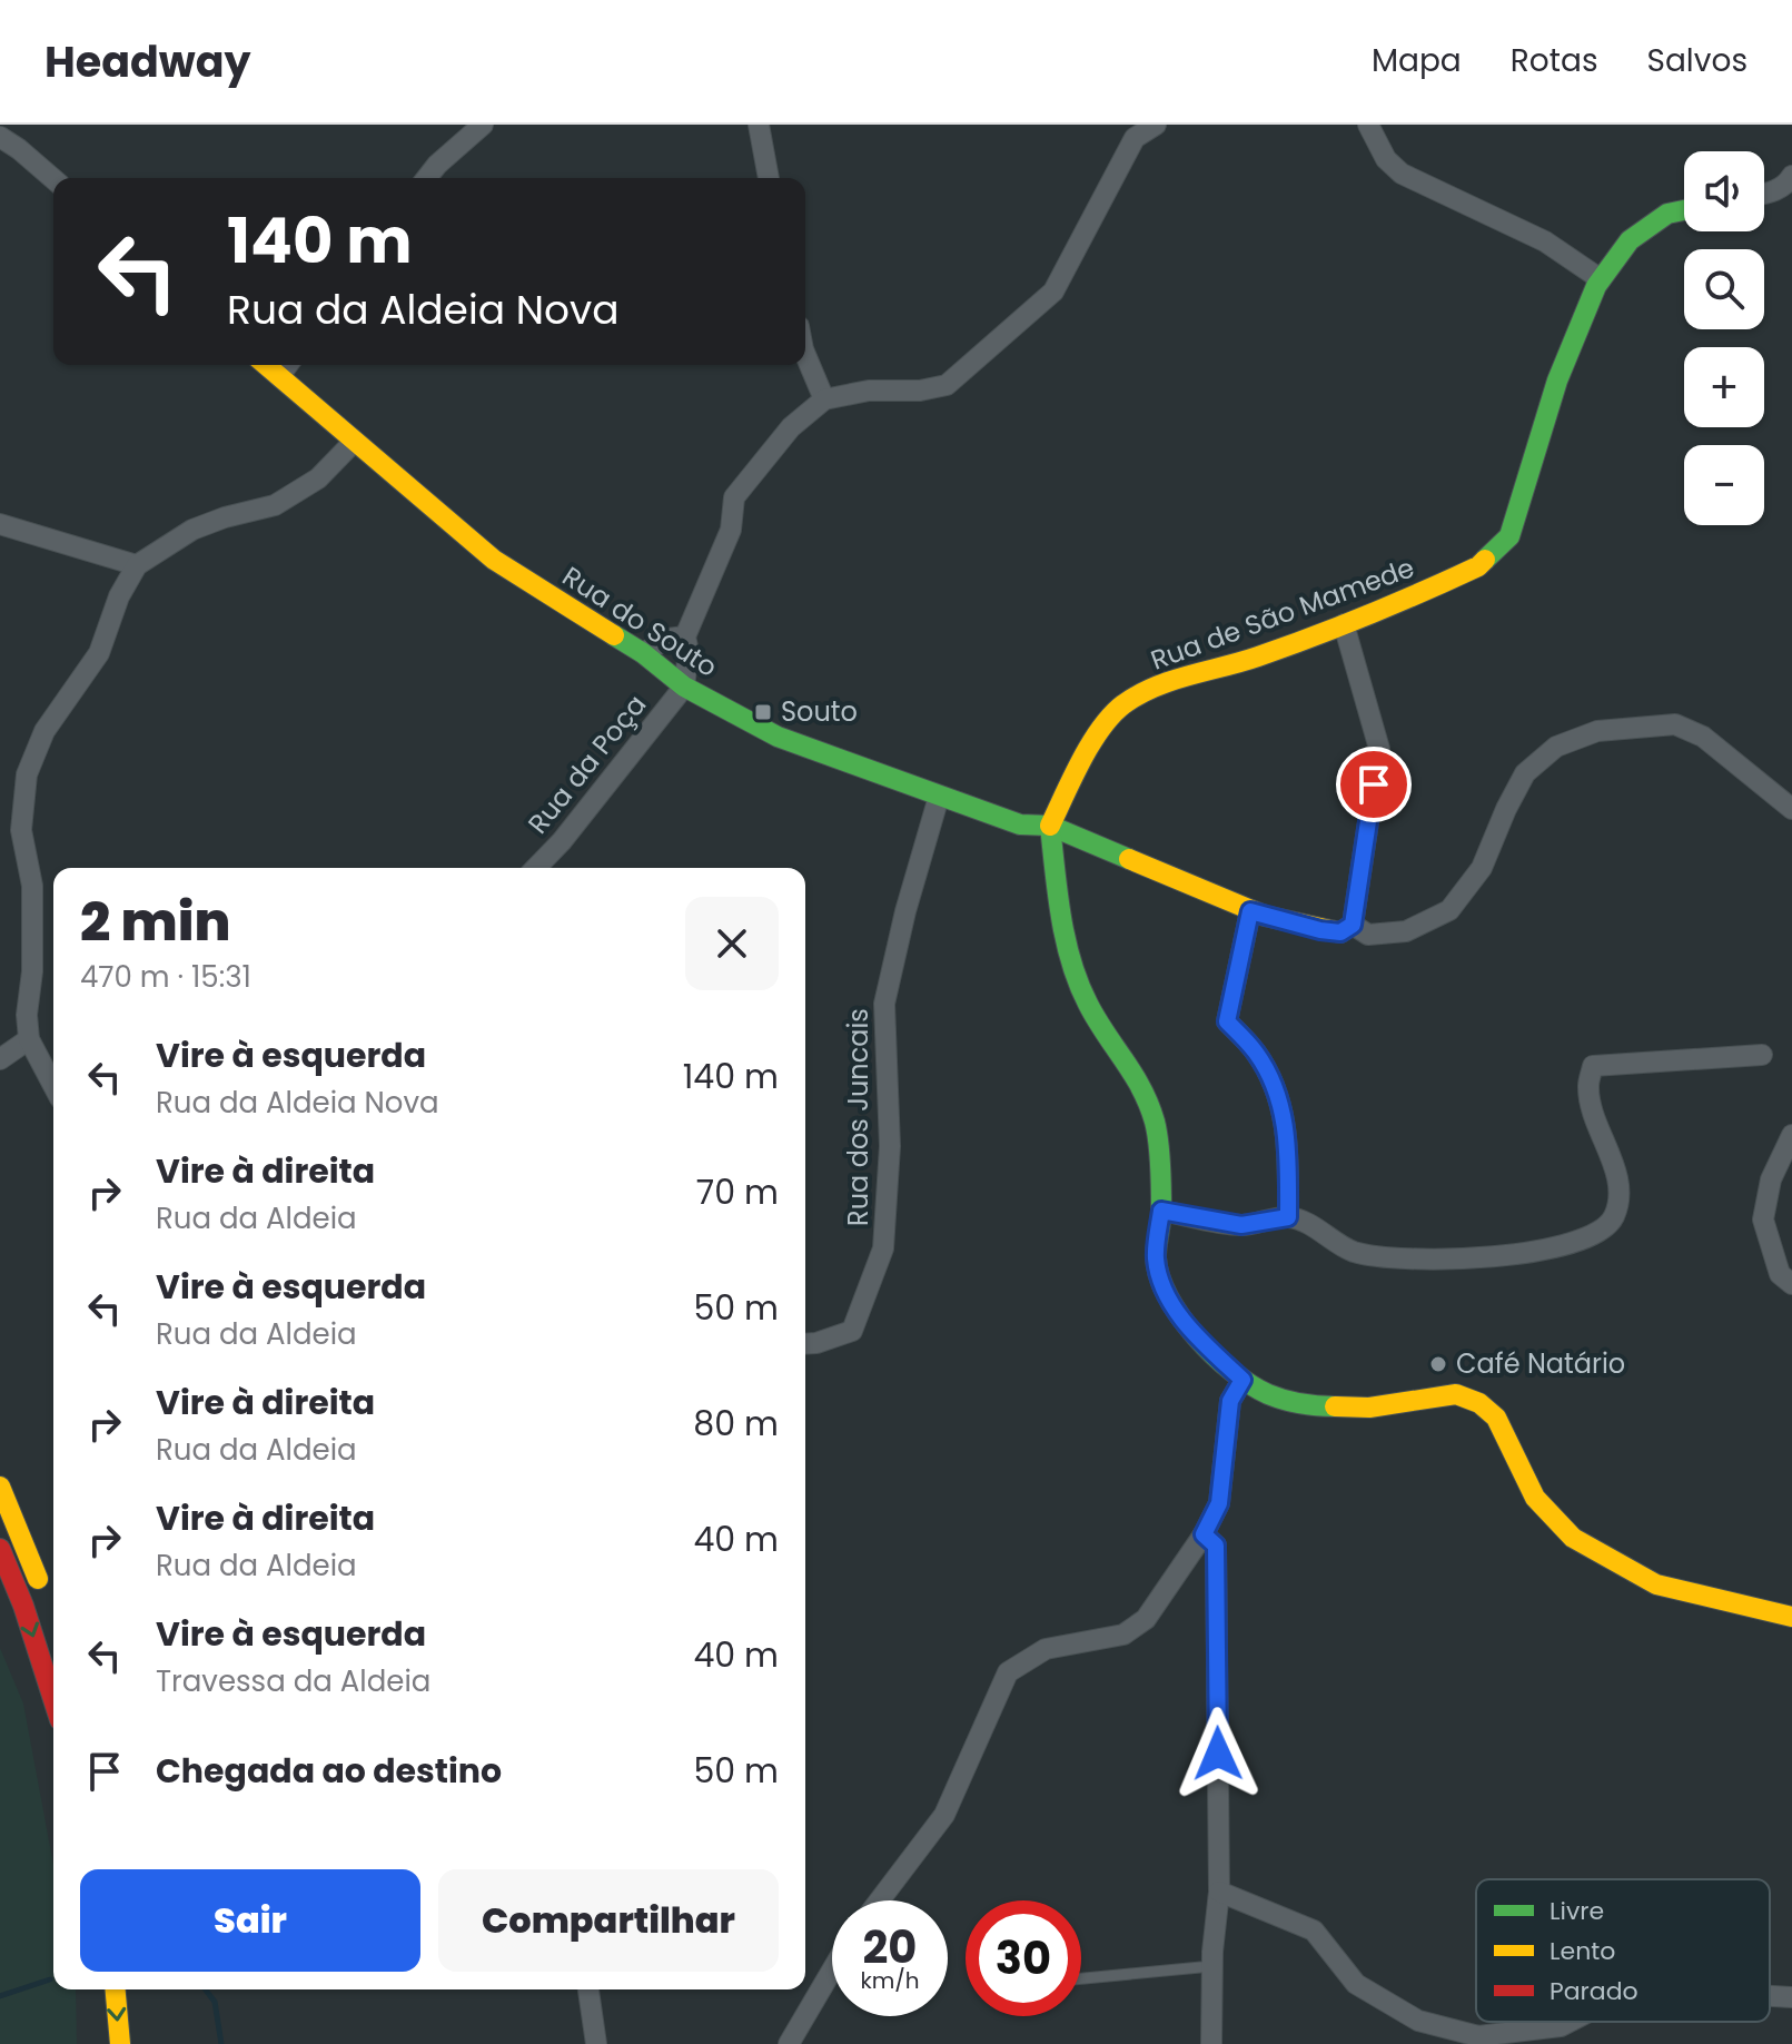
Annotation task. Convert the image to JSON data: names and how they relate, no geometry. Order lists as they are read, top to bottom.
{
  "streets": {
    "main road": ["Rua de São Mamede", "Rua do Souto"],
    "street": ["Rua da Poça", "Rua dos Juncais"]
  },
  "crossings": [
    ["Rua de São Mamede", "Rua do Souto"],
    ["Rua do Souto", "Rua da Poça"],
    ["Rua do Souto", "Rua dos Juncais"]
  ],
  "places": {
    "transit": ["Souto"],
    "other": ["Café Natário"]
  },
  "legend": ["Livre", "Lento", "Parado"],
  "page": {
    "header": "Headway",
    "nav": ["Mapa", "Rotas", "Salvos"],
    "map_buttons": ["+", "−"],
    "turn": ["140 m", "Rua da Aldeia Nova"],
    "heading": ["2 min", "470 m · 15:31"],
    "list": [
      {
        "name": "Vire à esquerda",
        "note": "Rua da Aldeia Nova",
        "value": "140 m"
      },
      {
        "name": "Vire à direita",
        "note": "Rua da Aldeia",
        "value": "70 m"
      },
      {
        "name": "Vire à esquerda",
        "note": "Rua da Aldeia",
        "value": "50 m"
      },
      {
        "name": "Vire à direita",
        "note": "Rua da Aldeia",
        "value": "80 m"
      },
      {
        "name": "Vire à direita",
        "note": "Rua da Aldeia",
        "value": "40 m"
      },
      {
        "name": "Vire à esquerda",
        "note": "Travessa da Aldeia",
        "value": "40 m"
      },
      {
        "name": "Chegada ao destino",
        "value": "50 m"
      }
    ],
    "buttons": ["Sair", "Compartilhar"],
    "speed": "20 km/h",
    "limit": "30"
  }
}
